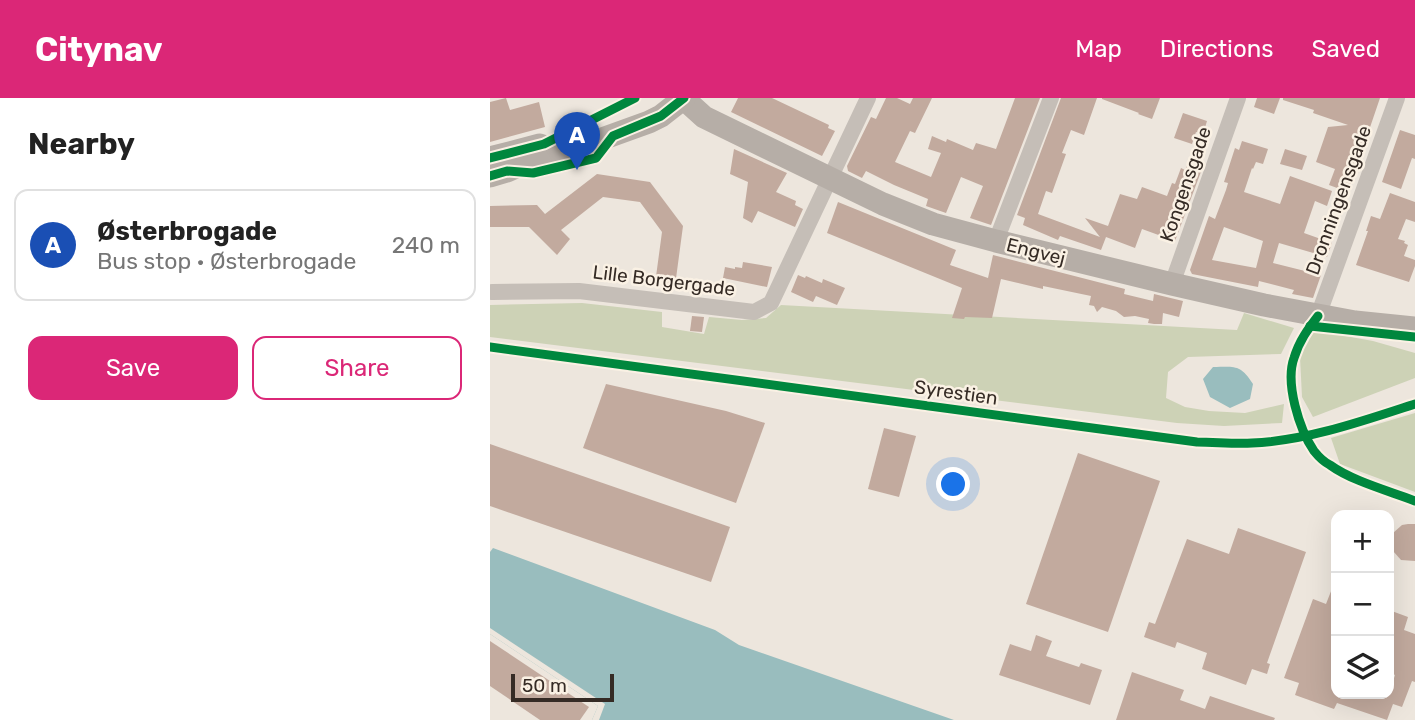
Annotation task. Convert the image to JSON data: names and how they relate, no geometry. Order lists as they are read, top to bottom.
{
  "streets": {
    "street": [
      "Kongensgade",
      "Dronningensgade",
      "Engvej",
      "Lille Borgergade"
    ],
    "cycle path": ["Syrestien"]
  },
  "crossings": [
    ["Kongensgade", "Engvej"],
    ["Dronningensgade", "Engvej"],
    ["Engvej", "Lille Borgergade"]
  ],
  "scale_bar": "50 m",
  "page": {
    "header": "Citynav",
    "nav": ["Map", "Directions", "Saved"],
    "heading": "Nearby",
    "pins": "A",
    "list": [
      {
        "mark": "A",
        "name": "Østerbrogade",
        "note": "Bus stop · Østerbrogade",
        "value": "240 m"
      }
    ],
    "buttons": ["Save", "Share"],
    "map_buttons": ["+", "−"],
    "scale": "50 m"
  }
}
